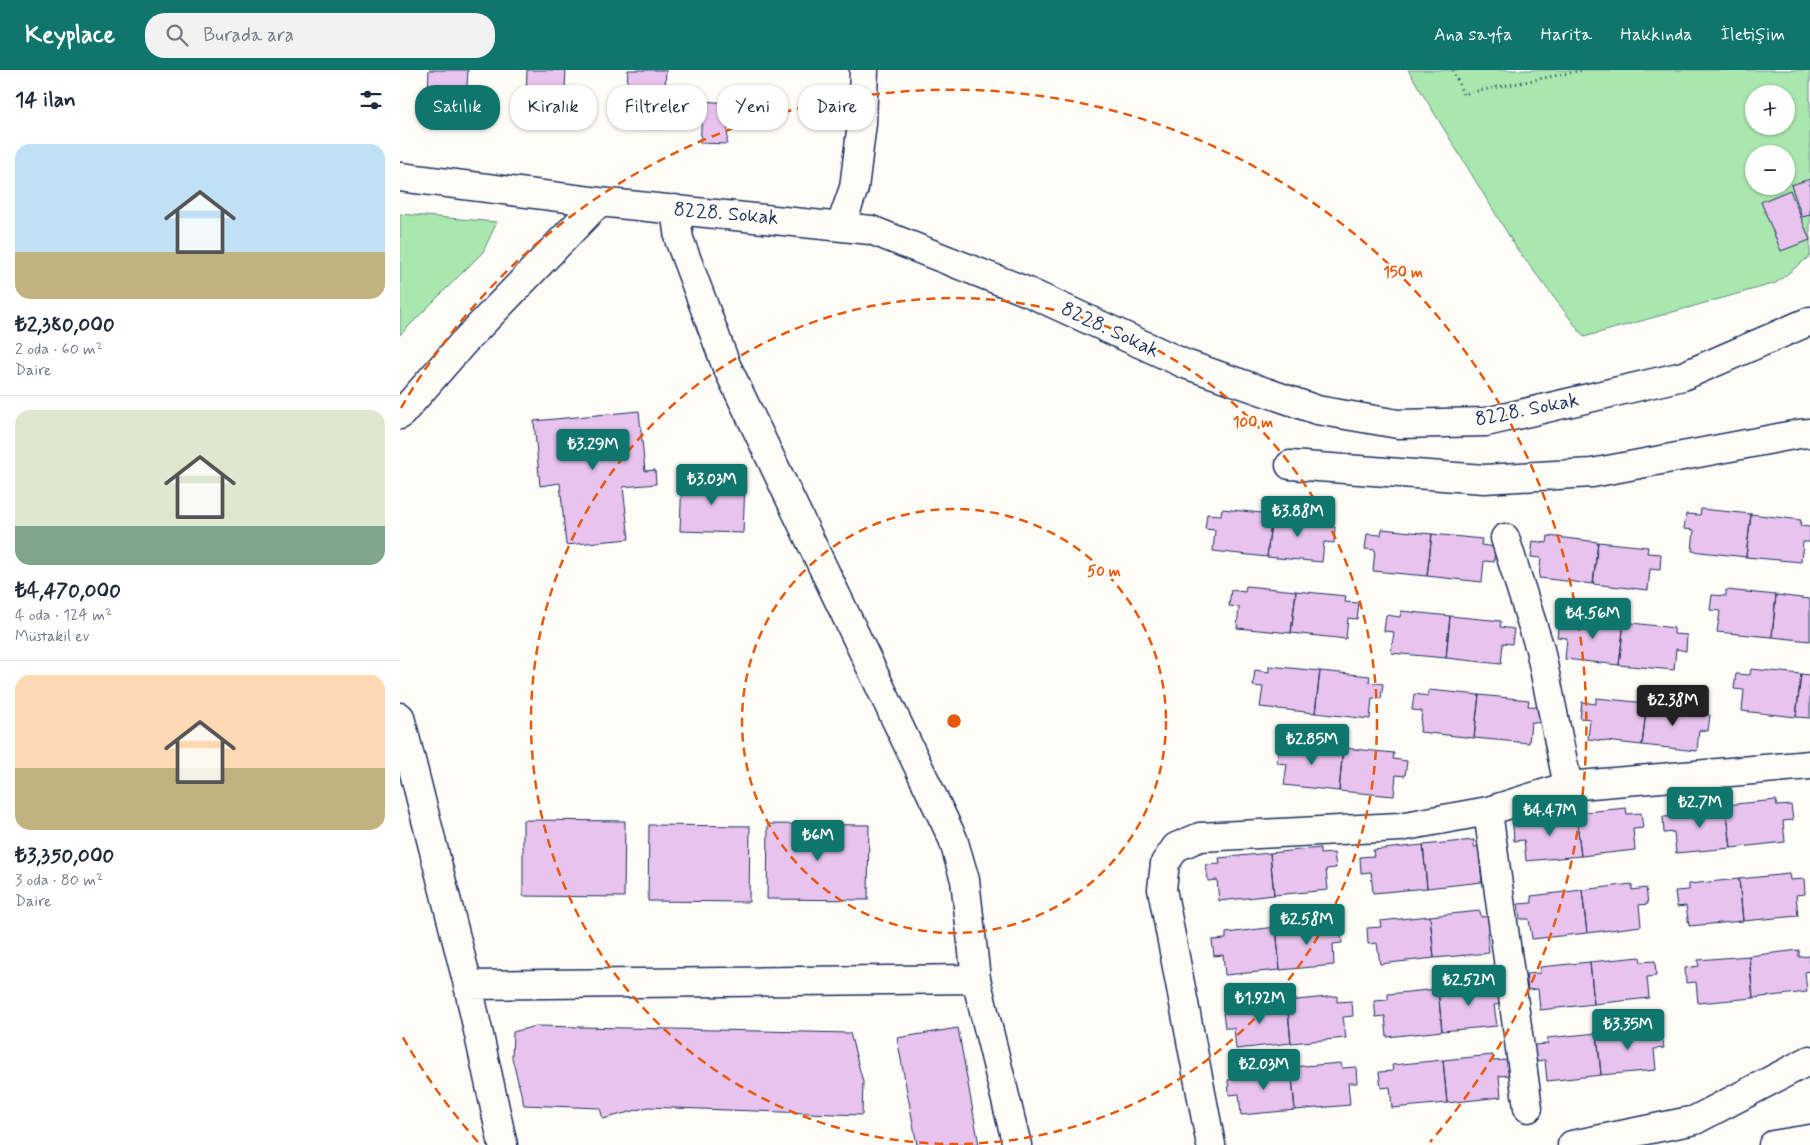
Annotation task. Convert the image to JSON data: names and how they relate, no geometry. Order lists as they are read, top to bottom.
{
  "streets": {
    "street": ["8228. Sokak"]
  },
  "page": {
    "header": "Keyplace",
    "search": "Burada ara",
    "nav": [
      "Ana sayfa",
      "Harita",
      "Hakkında",
      "İletişim"
    ],
    "heading": "14 ilan",
    "map_buttons": ["+", "−"],
    "chip": [
      "Satılık",
      "Kiralık",
      "Filtreler",
      "Yeni",
      "Daire"
    ],
    "list": [
      {
        "name": "₺2,380,000",
        "note": "2 oda · 60 m² · Daire"
      },
      {
        "name": "₺4,470,000",
        "note": "4 oda · 124 m² · Müstakil ev"
      },
      {
        "name": "₺3,350,000",
        "note": "3 oda · 80 m² · Daire"
      }
    ],
    "price": [
      "₺3.29M",
      "₺3.03M",
      "₺3.88M",
      "₺4.56M",
      "₺2.38M",
      "₺2.85M",
      "₺2.7M",
      "₺4.47M",
      "₺6M",
      "₺2.58M",
      "₺2.52M",
      "₺1.92M",
      "₺3.35M",
      "₺2.03M"
    ]
  },
  "rings": ["150 m", "100 m", "50 m"]
}
